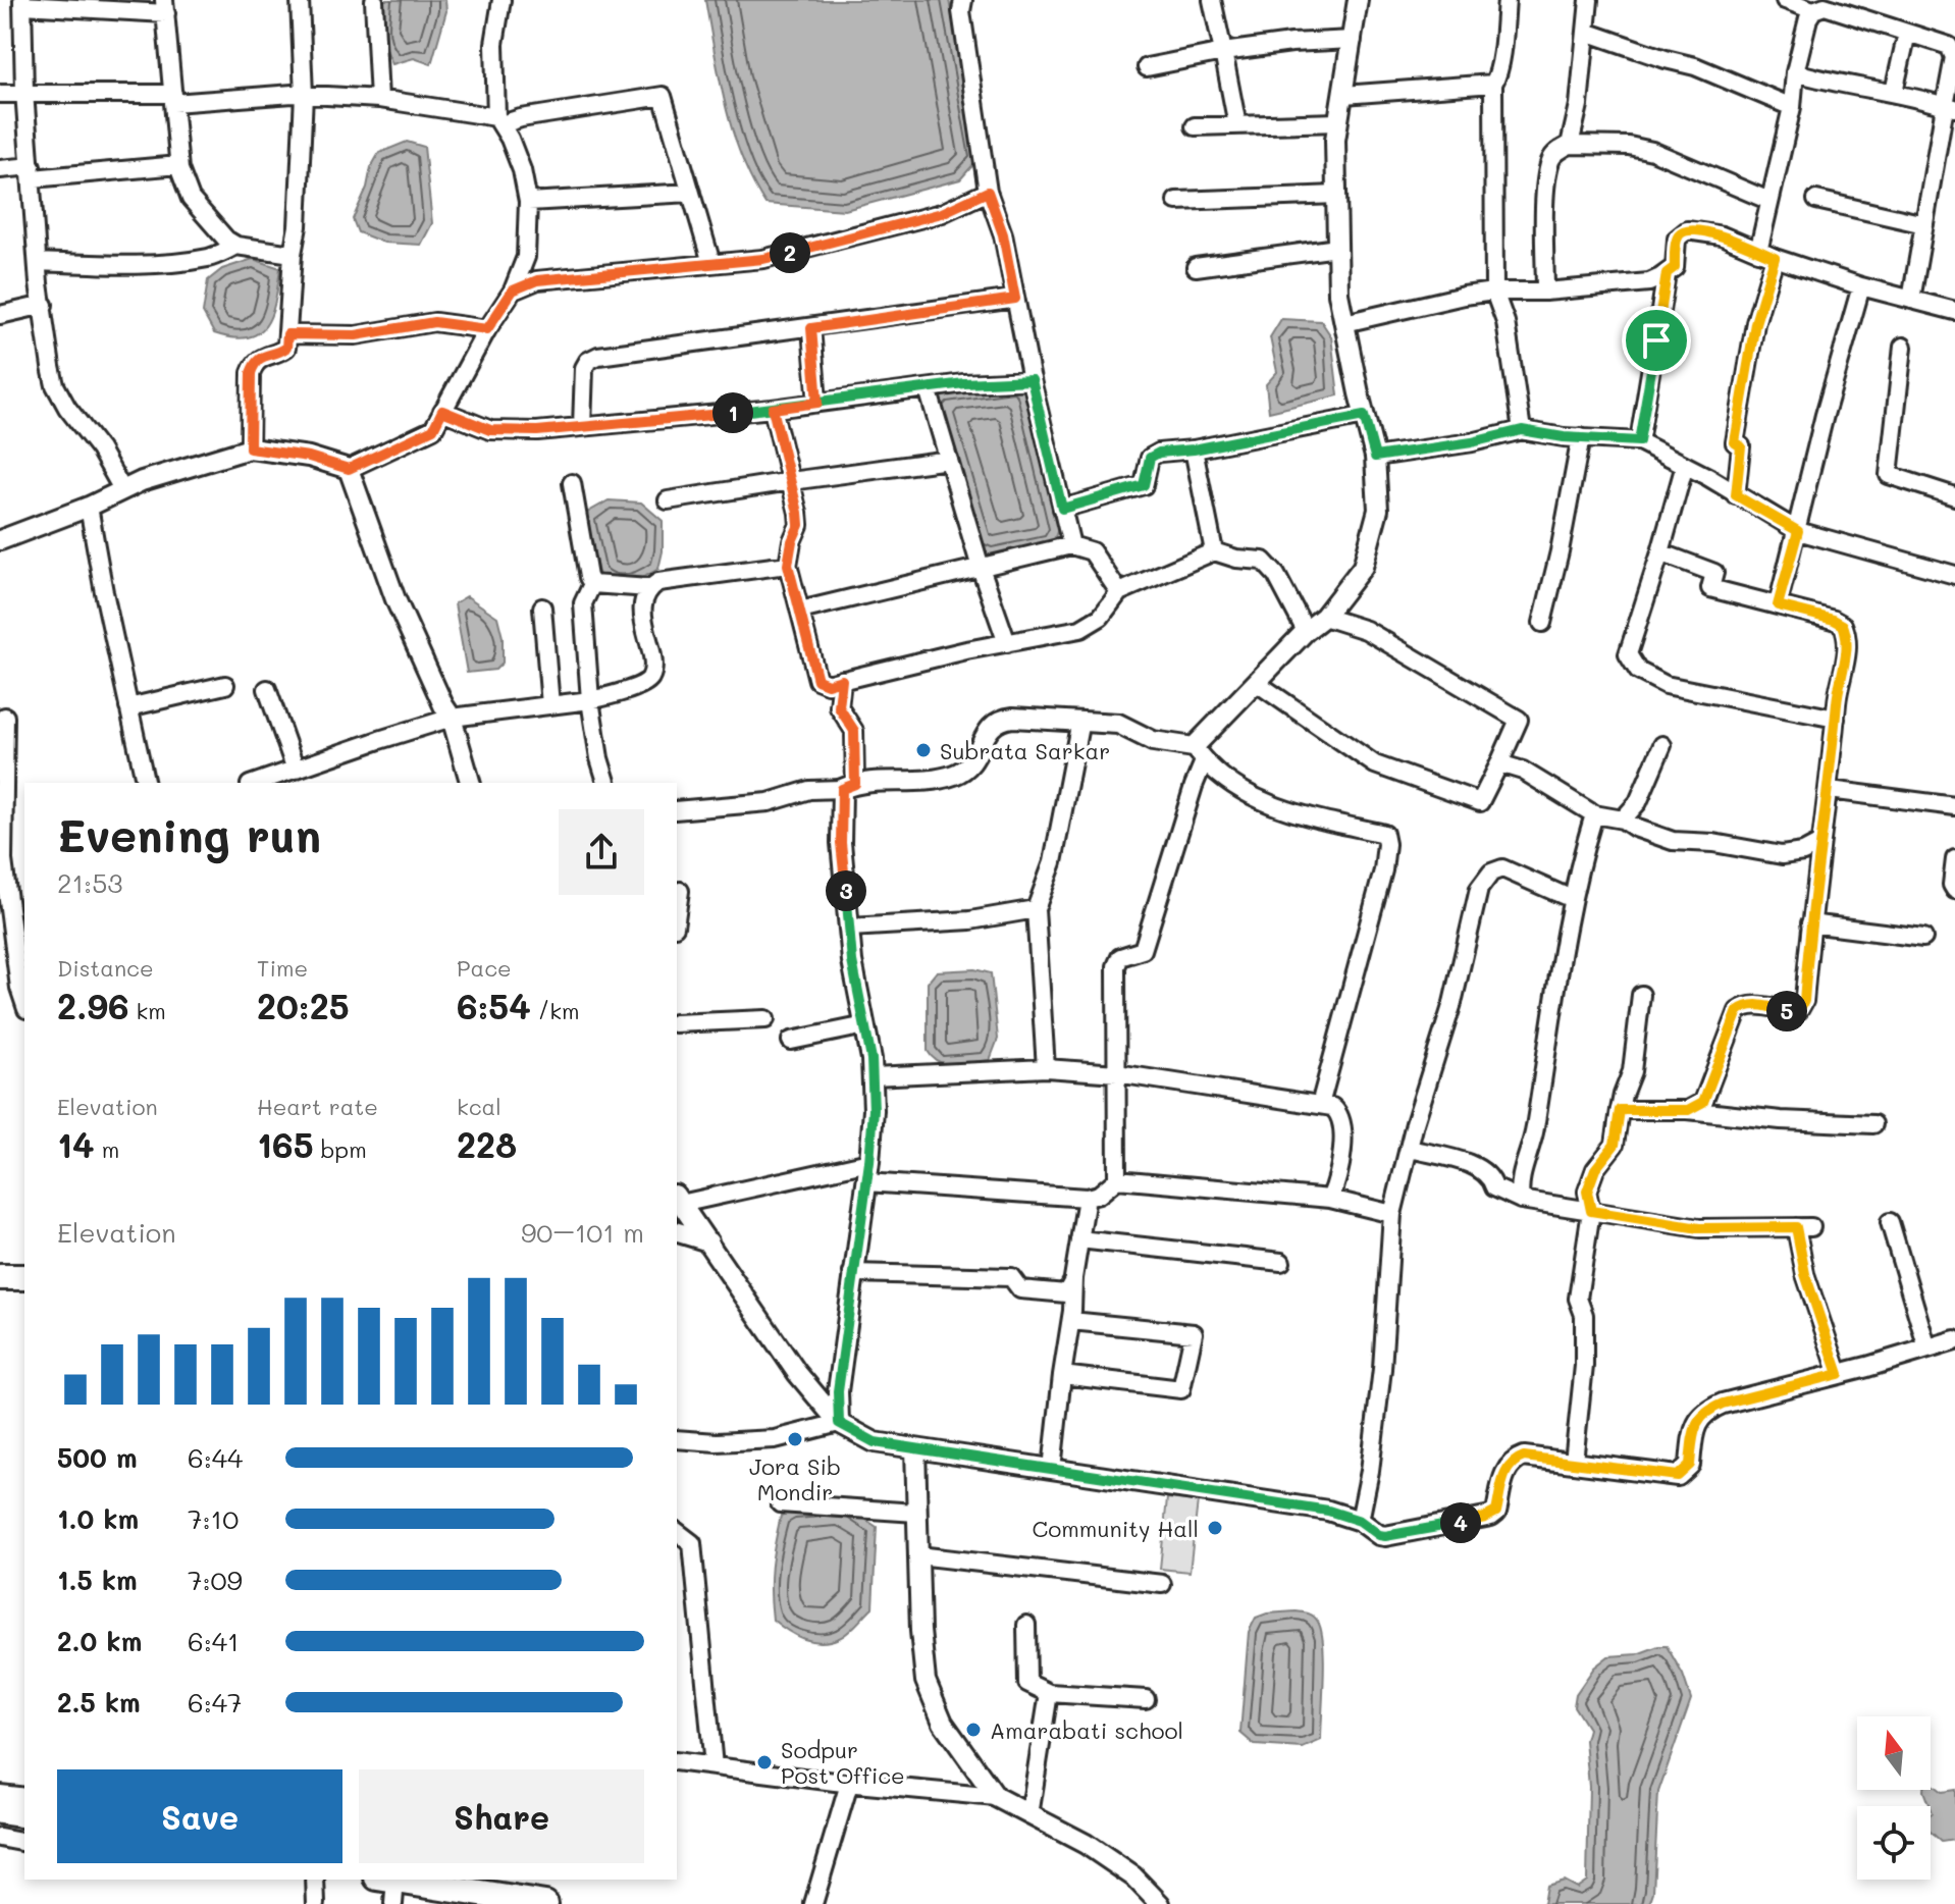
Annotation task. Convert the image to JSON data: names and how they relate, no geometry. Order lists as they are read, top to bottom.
{
  "places": [
    "Subrata Sarkar",
    "Jora Sib Mondir",
    "Community Hall",
    "Amarabati school",
    "Sodpur Post Office"
  ],
  "north": "top",
  "page": {
    "pins": [
      "2",
      "1",
      "3",
      "5",
      "4"
    ],
    "heading": ["Evening run", "21:53"],
    "stats": [
      ["Distance", "2.96 km"],
      ["Time", "20:25"],
      ["Pace", "6:54 /km"],
      ["Elevation", "14 m"],
      ["Heart rate", "165 bpm"],
      ["kcal", "228"]
    ],
    "chart": ["Elevation", "90–101 m"],
    "list": [
      {
        "name": "500 m",
        "note": "6:44"
      },
      {
        "name": "1.0 km",
        "note": "7:10"
      },
      {
        "name": "1.5 km",
        "note": "7:09"
      },
      {
        "name": "2.0 km",
        "note": "6:41"
      },
      {
        "name": "2.5 km",
        "note": "6:47"
      }
    ],
    "buttons": ["Save", "Share"]
  }
}
